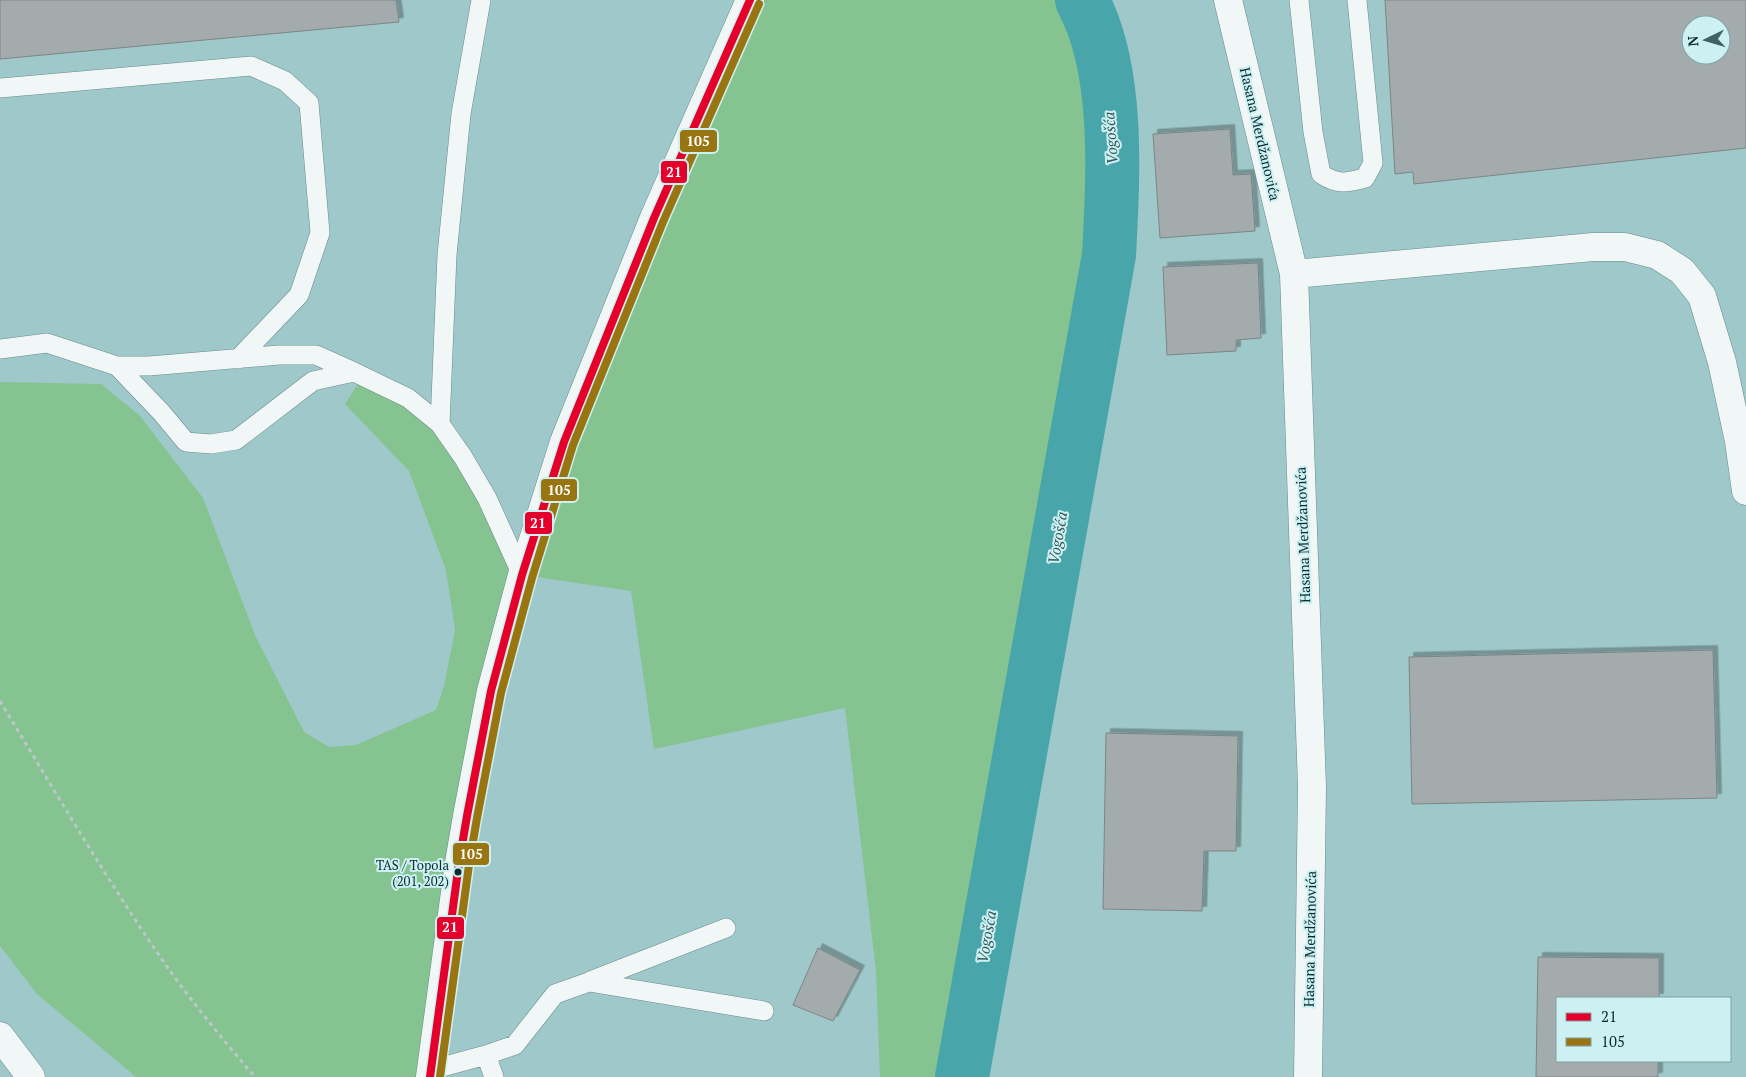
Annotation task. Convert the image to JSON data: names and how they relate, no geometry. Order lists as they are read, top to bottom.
{
  "streets": {
    "street": ["Hasana Merdžanovića"]
  },
  "water": ["Vogošća"],
  "places": ["TAS / Topola (201, 202)"],
  "lines": ["transit line 21", "transit line 105"],
  "legend": ["21", "105"],
  "north": "left"
}
